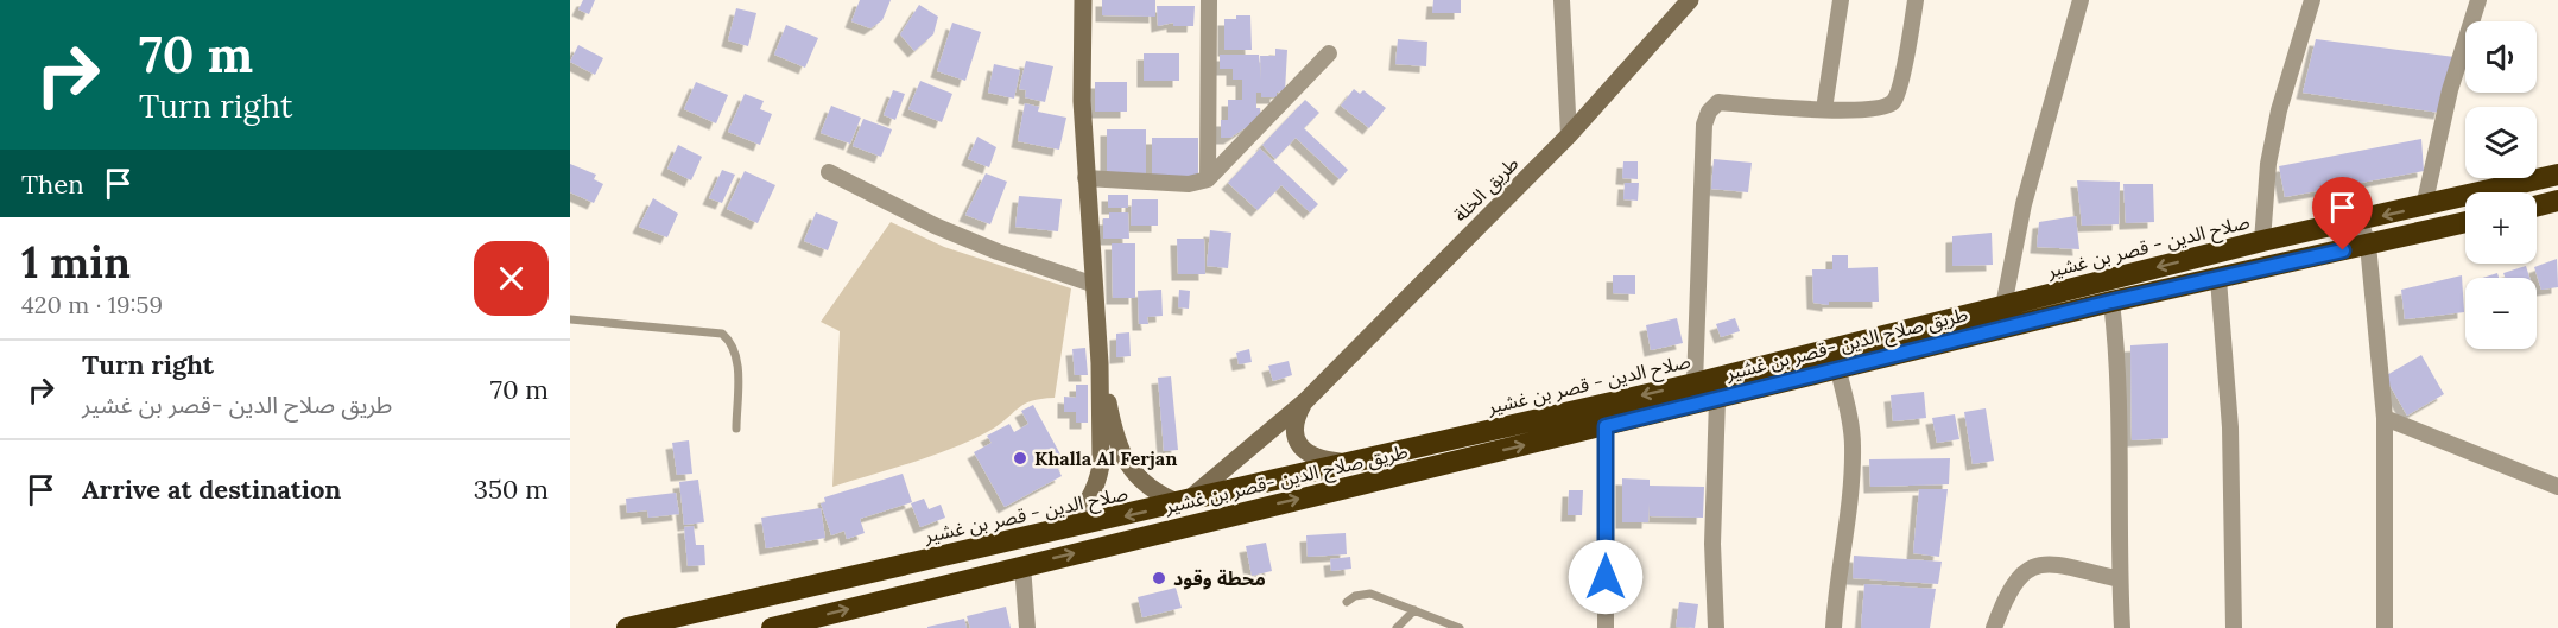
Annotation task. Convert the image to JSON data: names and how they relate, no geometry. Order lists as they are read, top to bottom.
{
  "streets": {
    "highway": ["صلاح الدين - قصر بن غشير", "طريق صلاح الدين -قصر بن غشير"],
    "street": ["طريق الخلة"]
  },
  "crossings": [
    ["طريق الخلة", "صلاح الدين - قصر بن غشير"]
  ],
  "one_way": ["صلاح الدين - قصر بن غشير", "طريق صلاح الدين -قصر بن غشير"],
  "places": ["Khalla Al Ferjan", "محطة وقود"],
  "page": {
    "turn": ["70 m", "Turn right"],
    "map_buttons": ["+", "−"],
    "then": "Then",
    "heading": ["1 min", "420 m · 19:59"],
    "list": [
      {
        "name": "Turn right",
        "note": "طريق صلاح الدين -قصر بن غشير",
        "value": "70 m"
      },
      {
        "name": "Arrive at destination",
        "value": "350 m"
      }
    ]
  }
}
